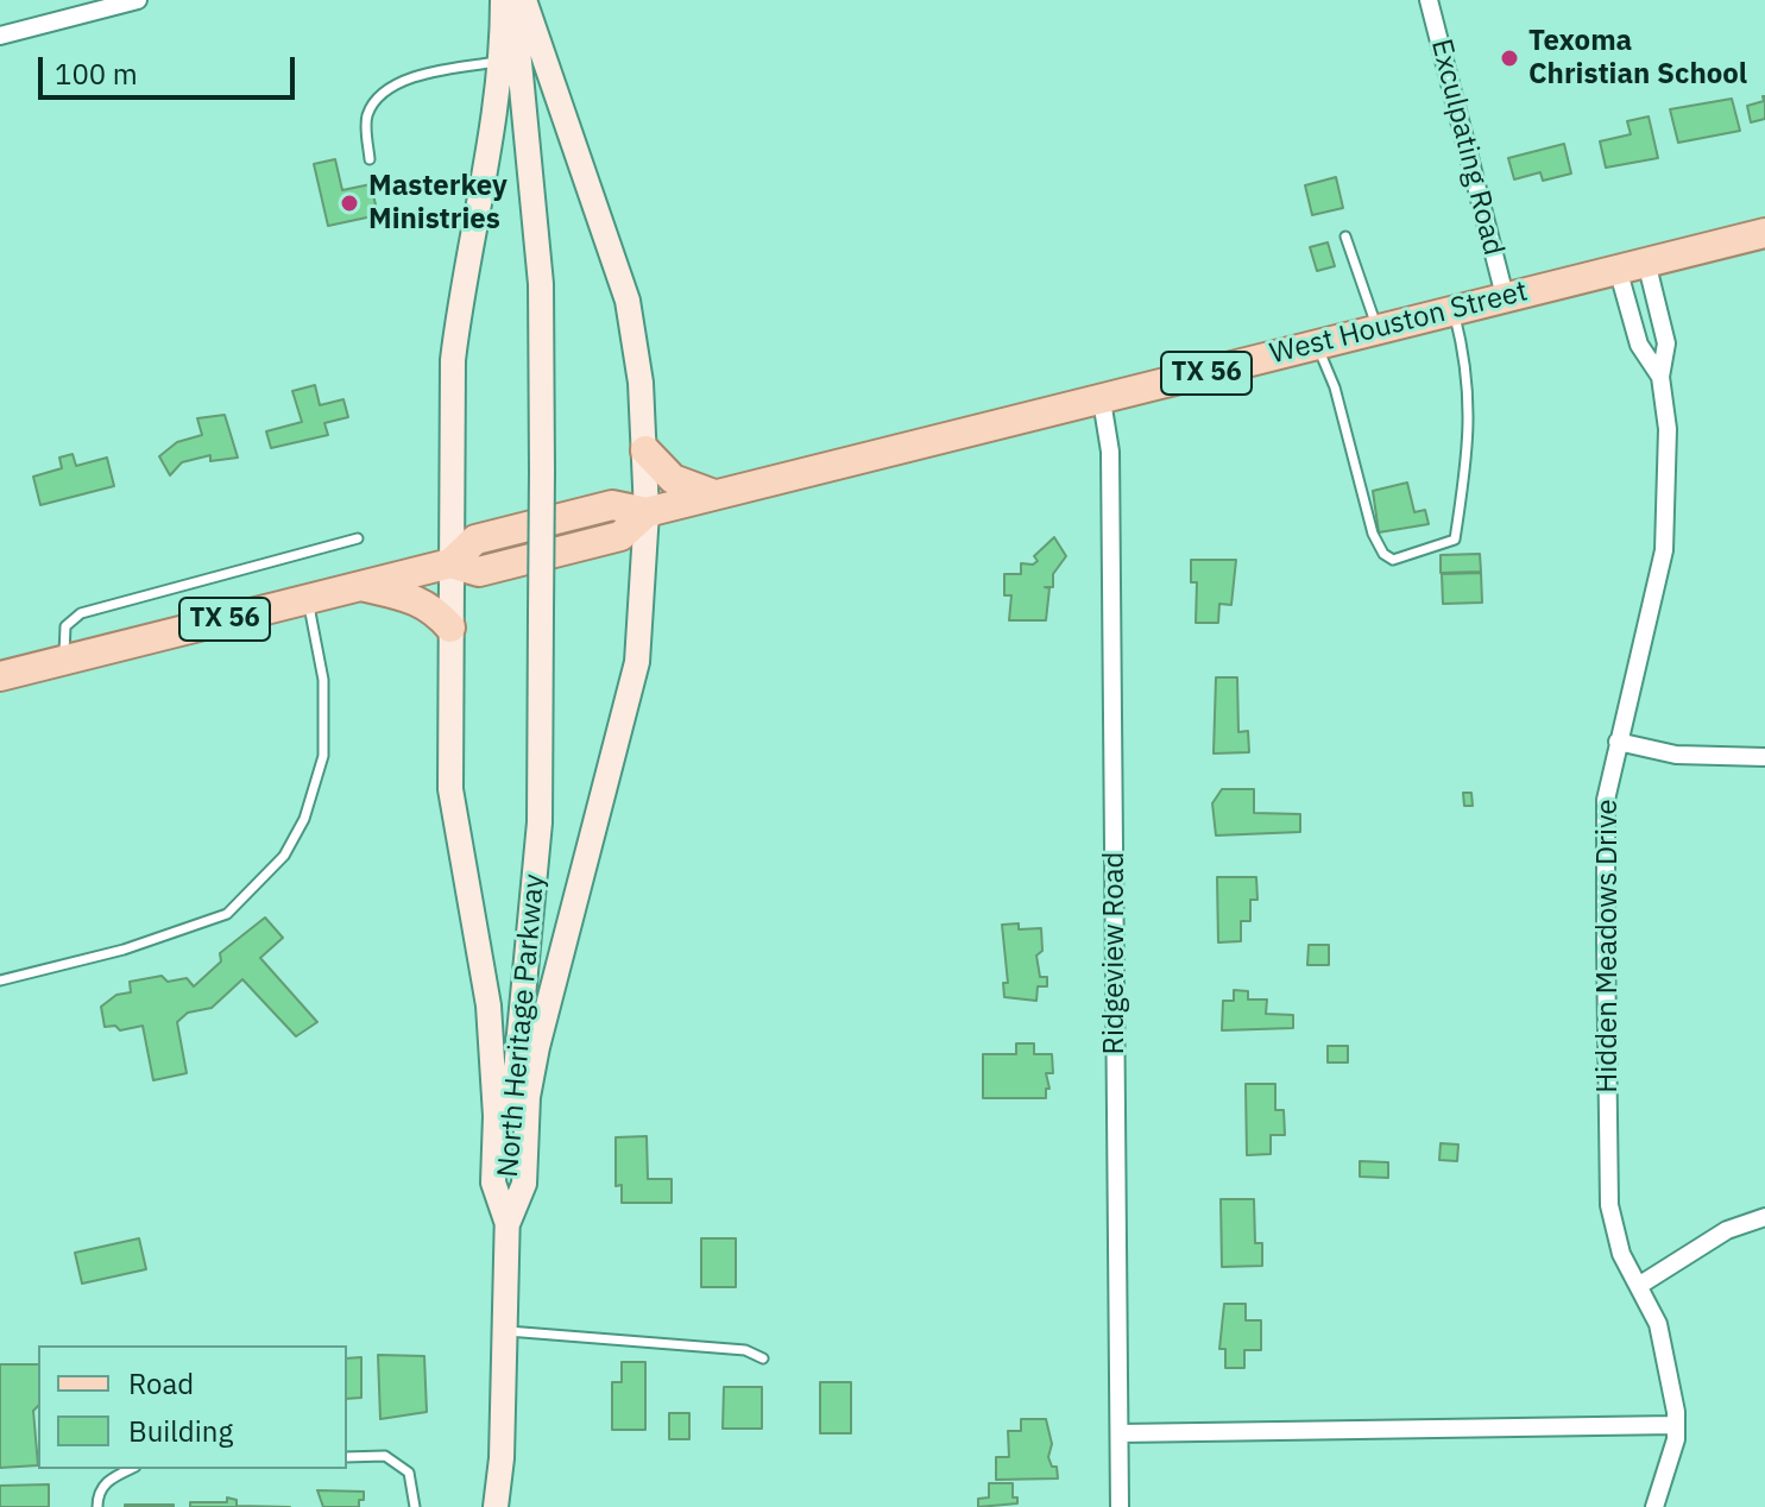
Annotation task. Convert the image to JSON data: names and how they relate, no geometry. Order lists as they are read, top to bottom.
{
  "streets": {
    "main road": ["West Houston Street", "TX 56", "North Heritage Parkway"],
    "street": ["Exculpating Road", "Hidden Meadows Drive", "Ridgeview Road"]
  },
  "crossings": [
    ["Exculpating Road", "West Houston Street"],
    ["West Houston Street", "Hidden Meadows Drive"],
    ["West Houston Street", "Ridgeview Road"]
  ],
  "places": ["Texoma Christian School", "Masterkey Ministries"],
  "legend": ["Road", "Building"],
  "scale_bar": "100 m"
}
